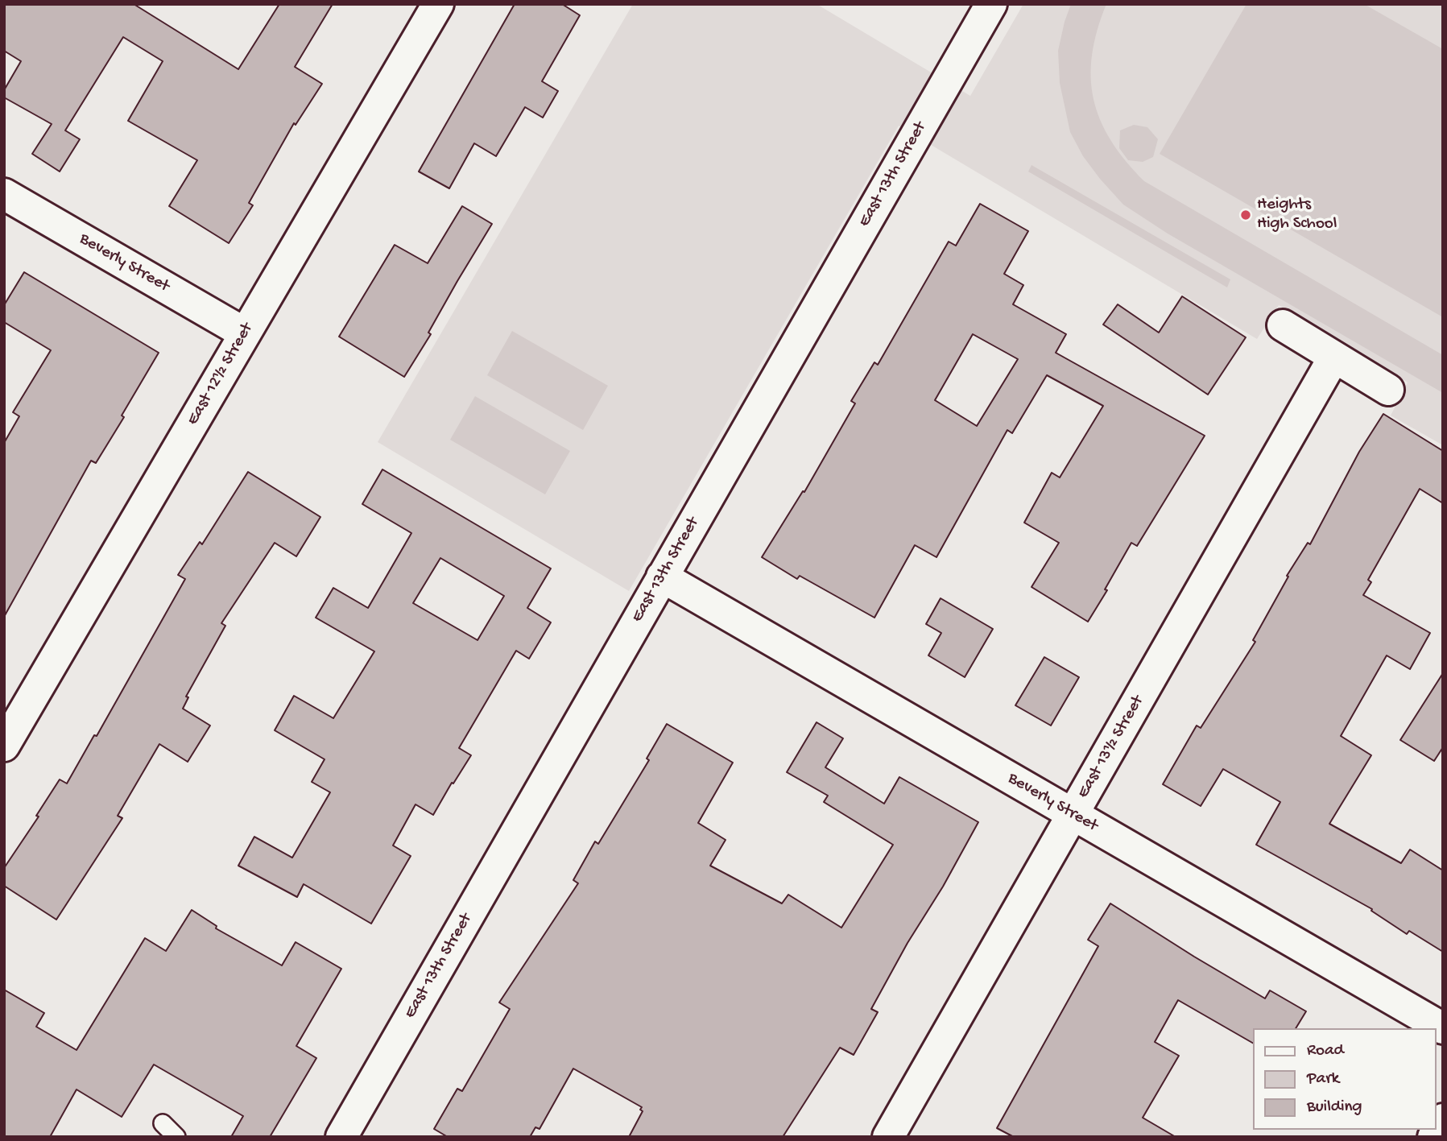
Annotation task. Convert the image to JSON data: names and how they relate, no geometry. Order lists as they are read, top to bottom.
{
  "streets": {
    "street": [
      "East 13th Street",
      "Beverly Street",
      "East 12½ Street",
      "East 13½ Street"
    ]
  },
  "crossings": [
    ["East 13th Street", "Beverly Street"],
    ["Beverly Street", "East 12½ Street"],
    ["Beverly Street", "East 13½ Street"]
  ],
  "places": ["Heights High School"],
  "legend": ["Road", "Park", "Building"]
}
